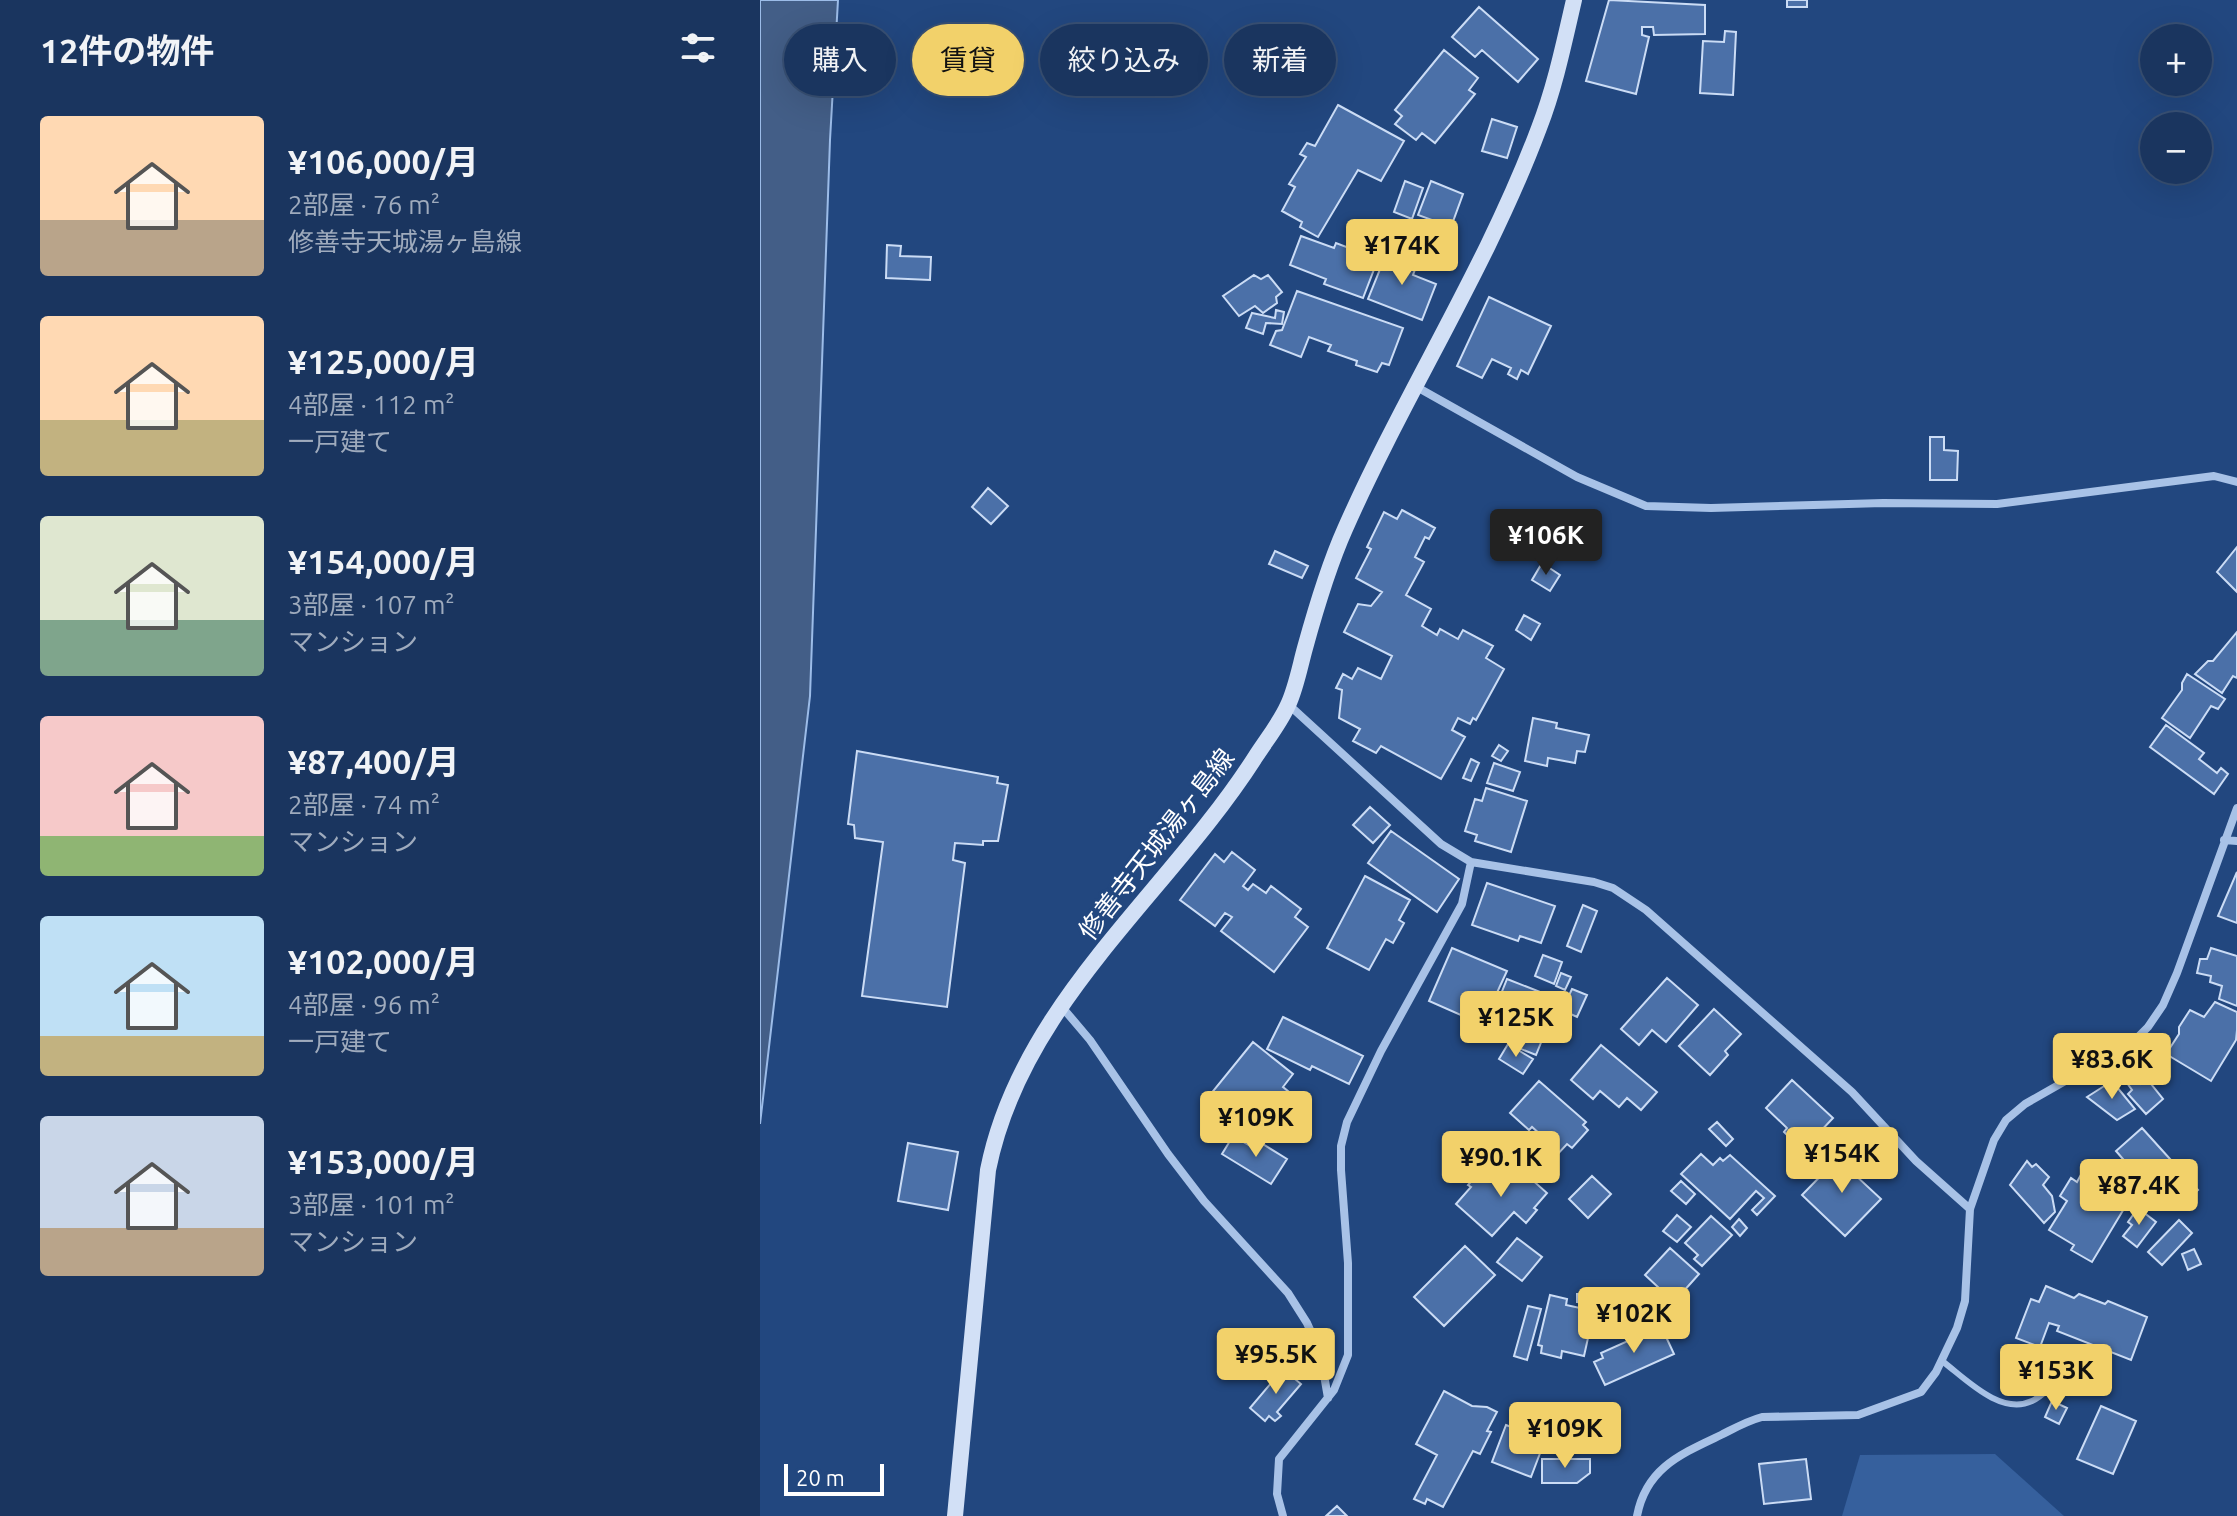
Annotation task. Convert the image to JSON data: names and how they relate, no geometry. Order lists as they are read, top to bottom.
{
  "streets": {
    "main road": ["修善寺天城湯ヶ島線"]
  },
  "scale_bar": "20 m",
  "page": {
    "heading": "12件の物件",
    "map_buttons": ["+", "−"],
    "chip": [
      "購入",
      "賃貸",
      "絞り込み",
      "新着"
    ],
    "list": [
      {
        "name": "¥106,000/月",
        "note": "2部屋 · 76 m² · 修善寺天城湯ヶ島線"
      },
      {
        "name": "¥125,000/月",
        "note": "4部屋 · 112 m² · 一戸建て"
      },
      {
        "name": "¥154,000/月",
        "note": "3部屋 · 107 m² · マンション"
      },
      {
        "name": "¥87,400/月",
        "note": "2部屋 · 74 m² · マンション"
      },
      {
        "name": "¥102,000/月",
        "note": "4部屋 · 96 m² · 一戸建て"
      },
      {
        "name": "¥153,000/月",
        "note": "3部屋 · 101 m² · マンション"
      }
    ],
    "price": [
      "¥174K",
      "¥106K",
      "¥125K",
      "¥83.6K",
      "¥109K",
      "¥154K",
      "¥90.1K",
      "¥87.4K",
      "¥102K",
      "¥95.5K",
      "¥153K",
      "¥109K"
    ],
    "scale": "20 m"
  }
}
